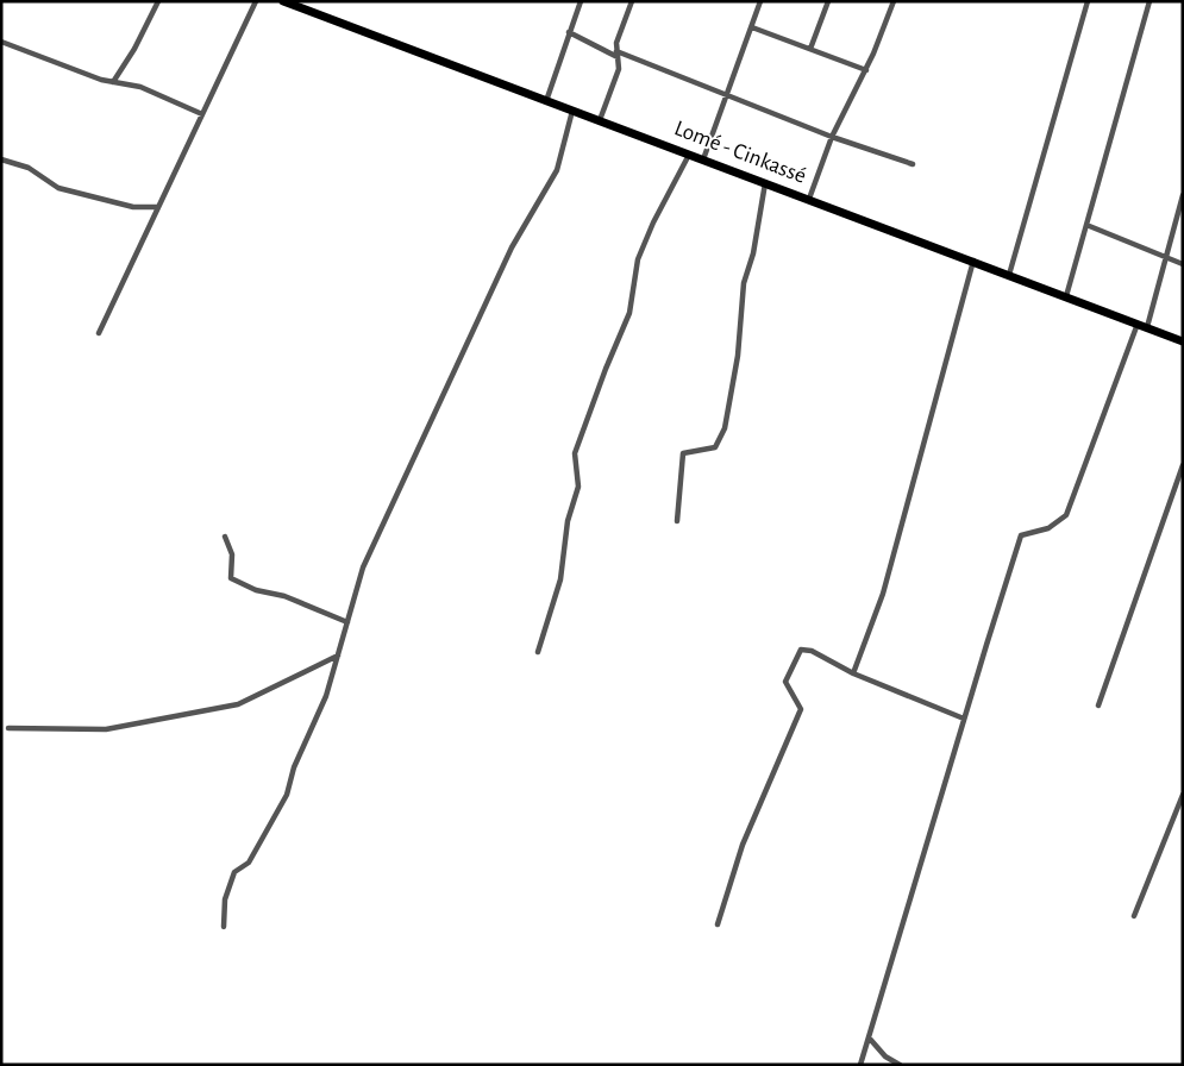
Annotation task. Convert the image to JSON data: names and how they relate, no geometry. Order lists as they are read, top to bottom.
{
  "streets": {
    "highway": ["Lomé - Cinkassé"]
  }
}
